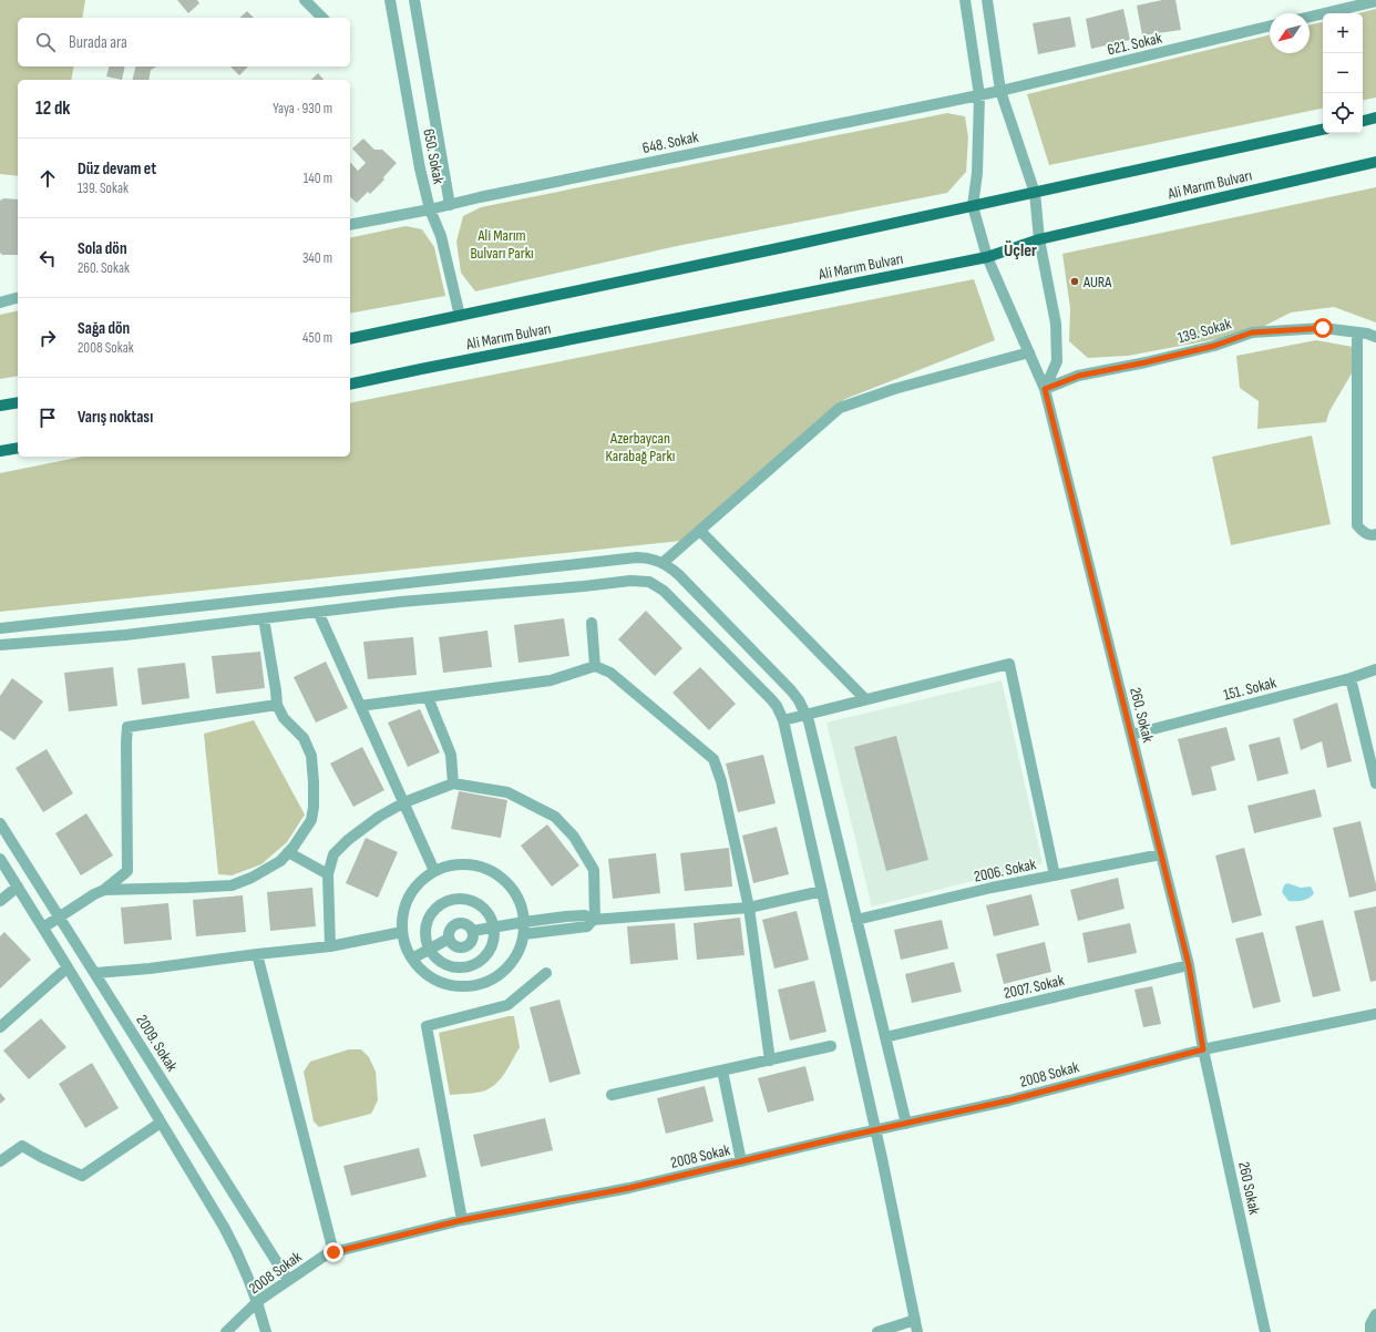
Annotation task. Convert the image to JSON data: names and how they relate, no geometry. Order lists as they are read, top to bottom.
{
  "streets": {
    "main road": ["Ali Marım Bulvarı"],
    "street": [
      "621. Sokak",
      "648. Sokak",
      "650. Sokak",
      "139. Sokak",
      "151. Sokak",
      "260. Sokak",
      "2006. Sokak",
      "2007. Sokak",
      "2009. Sokak",
      "2008 Sokak",
      "260 Sokak"
    ]
  },
  "crossings": [
    ["621. Sokak", "648. Sokak"],
    ["648. Sokak", "650. Sokak"],
    ["650. Sokak", "Ali Marım Bulvarı"],
    ["Ali Marım Bulvarı", "260. Sokak"],
    ["139. Sokak", "260. Sokak"],
    ["151. Sokak", "260. Sokak"],
    ["260. Sokak", "2006. Sokak"],
    ["260. Sokak", "2007. Sokak"],
    ["260. Sokak", "2008 Sokak"],
    ["260. Sokak", "260 Sokak"],
    ["2009. Sokak", "2008 Sokak"],
    ["2008 Sokak", "260 Sokak"]
  ],
  "districts": ["Üçler"],
  "parks": ["Ali Marım Bulvarı Parkı", "Azerbaycan Karabağ Parkı"],
  "places": ["AURA"],
  "north": "bottom left",
  "page": {
    "map_buttons": ["+", "−"],
    "search": "Burada ara",
    "heading": ["12 dk", "Yaya · 930 m"],
    "list": [
      ["Düz devam et", "139. Sokak", "140 m"],
      ["Sola dön", "260. Sokak", "340 m"],
      ["Sağa dön", "2008 Sokak", "450 m"],
      "Varış noktası"
    ]
  }
}
